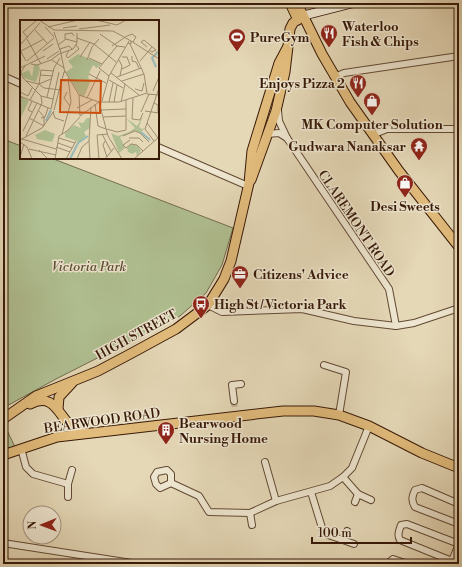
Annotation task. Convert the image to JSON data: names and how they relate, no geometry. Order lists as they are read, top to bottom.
{
  "streets": {
    "main road": ["HIGH STREET", "BEARWOOD ROAD"],
    "street": ["CLAREMONT ROAD"]
  },
  "crossings": [
    ["CLAREMONT ROAD", "HIGH STREET"]
  ],
  "parks": ["Victoria Park"],
  "places": {
    "restaurant": ["Waterloo Fish & Chips", "Enjoys Pizza 2"],
    "sports": ["PureGym"],
    "shop": ["MK Computer Solution", "Desi Sweets"],
    "temple": ["Gudwara Nanaksar"],
    "office": ["Citizens' Advice"],
    "bus stop": ["High St / Victoria Park"],
    "building": ["Bearwood Nursing Home"]
  },
  "scale_bar": "100 m",
  "north": "left"
}
